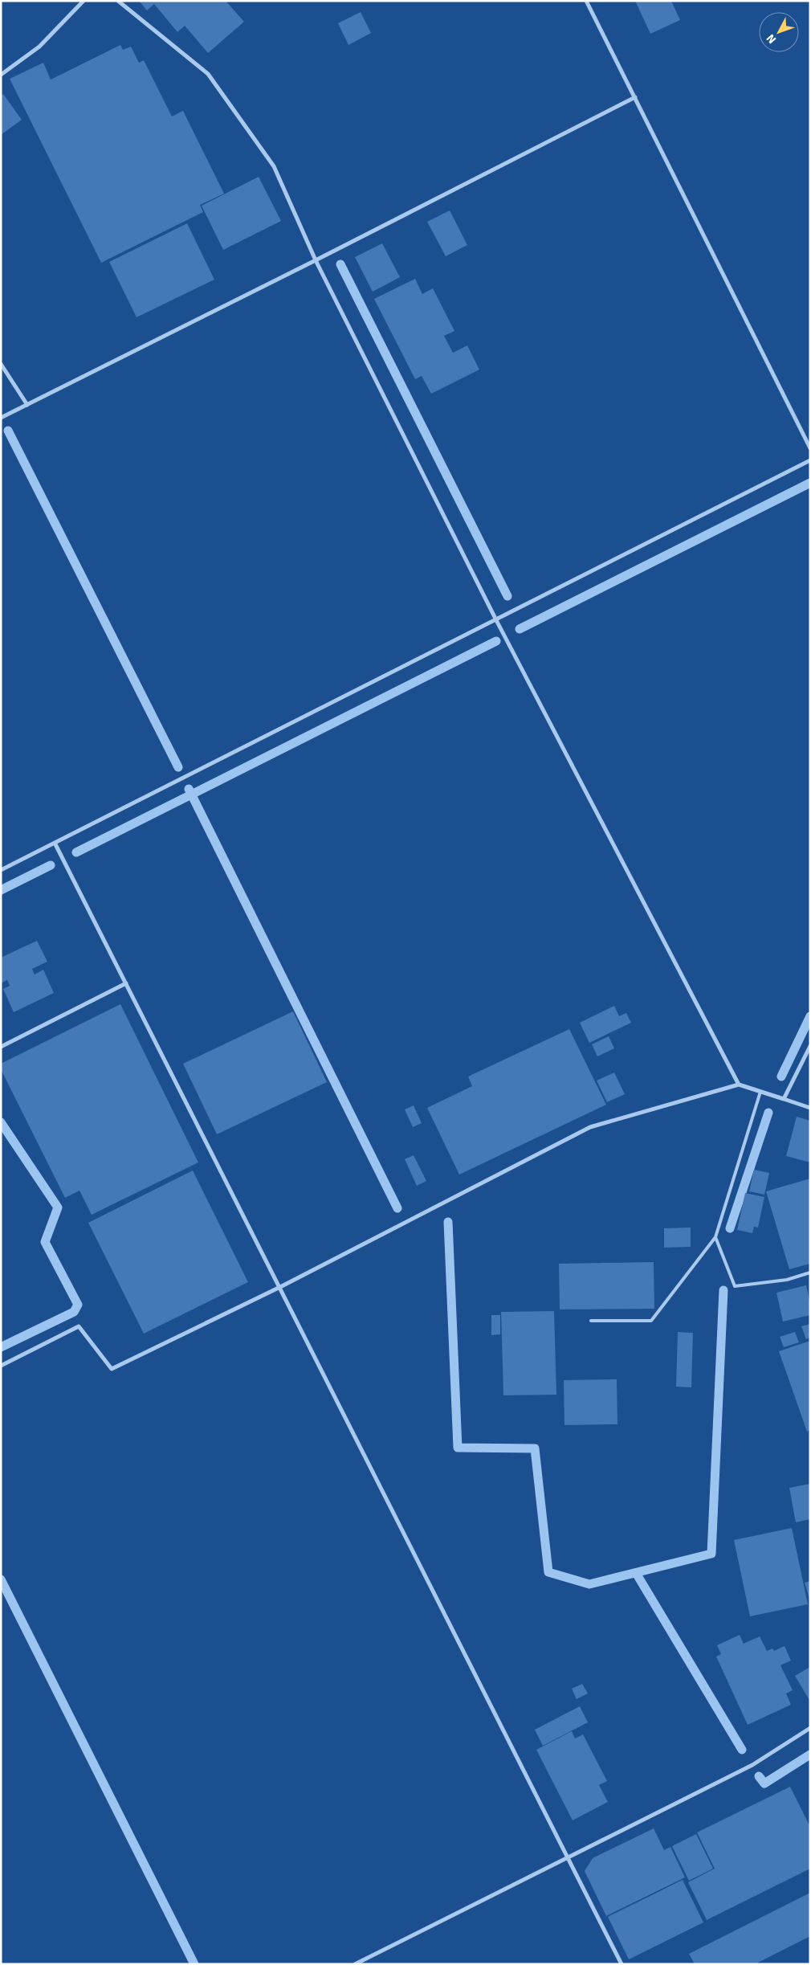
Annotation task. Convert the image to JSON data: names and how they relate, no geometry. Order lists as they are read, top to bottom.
{
  "north": "bottom left"
}
